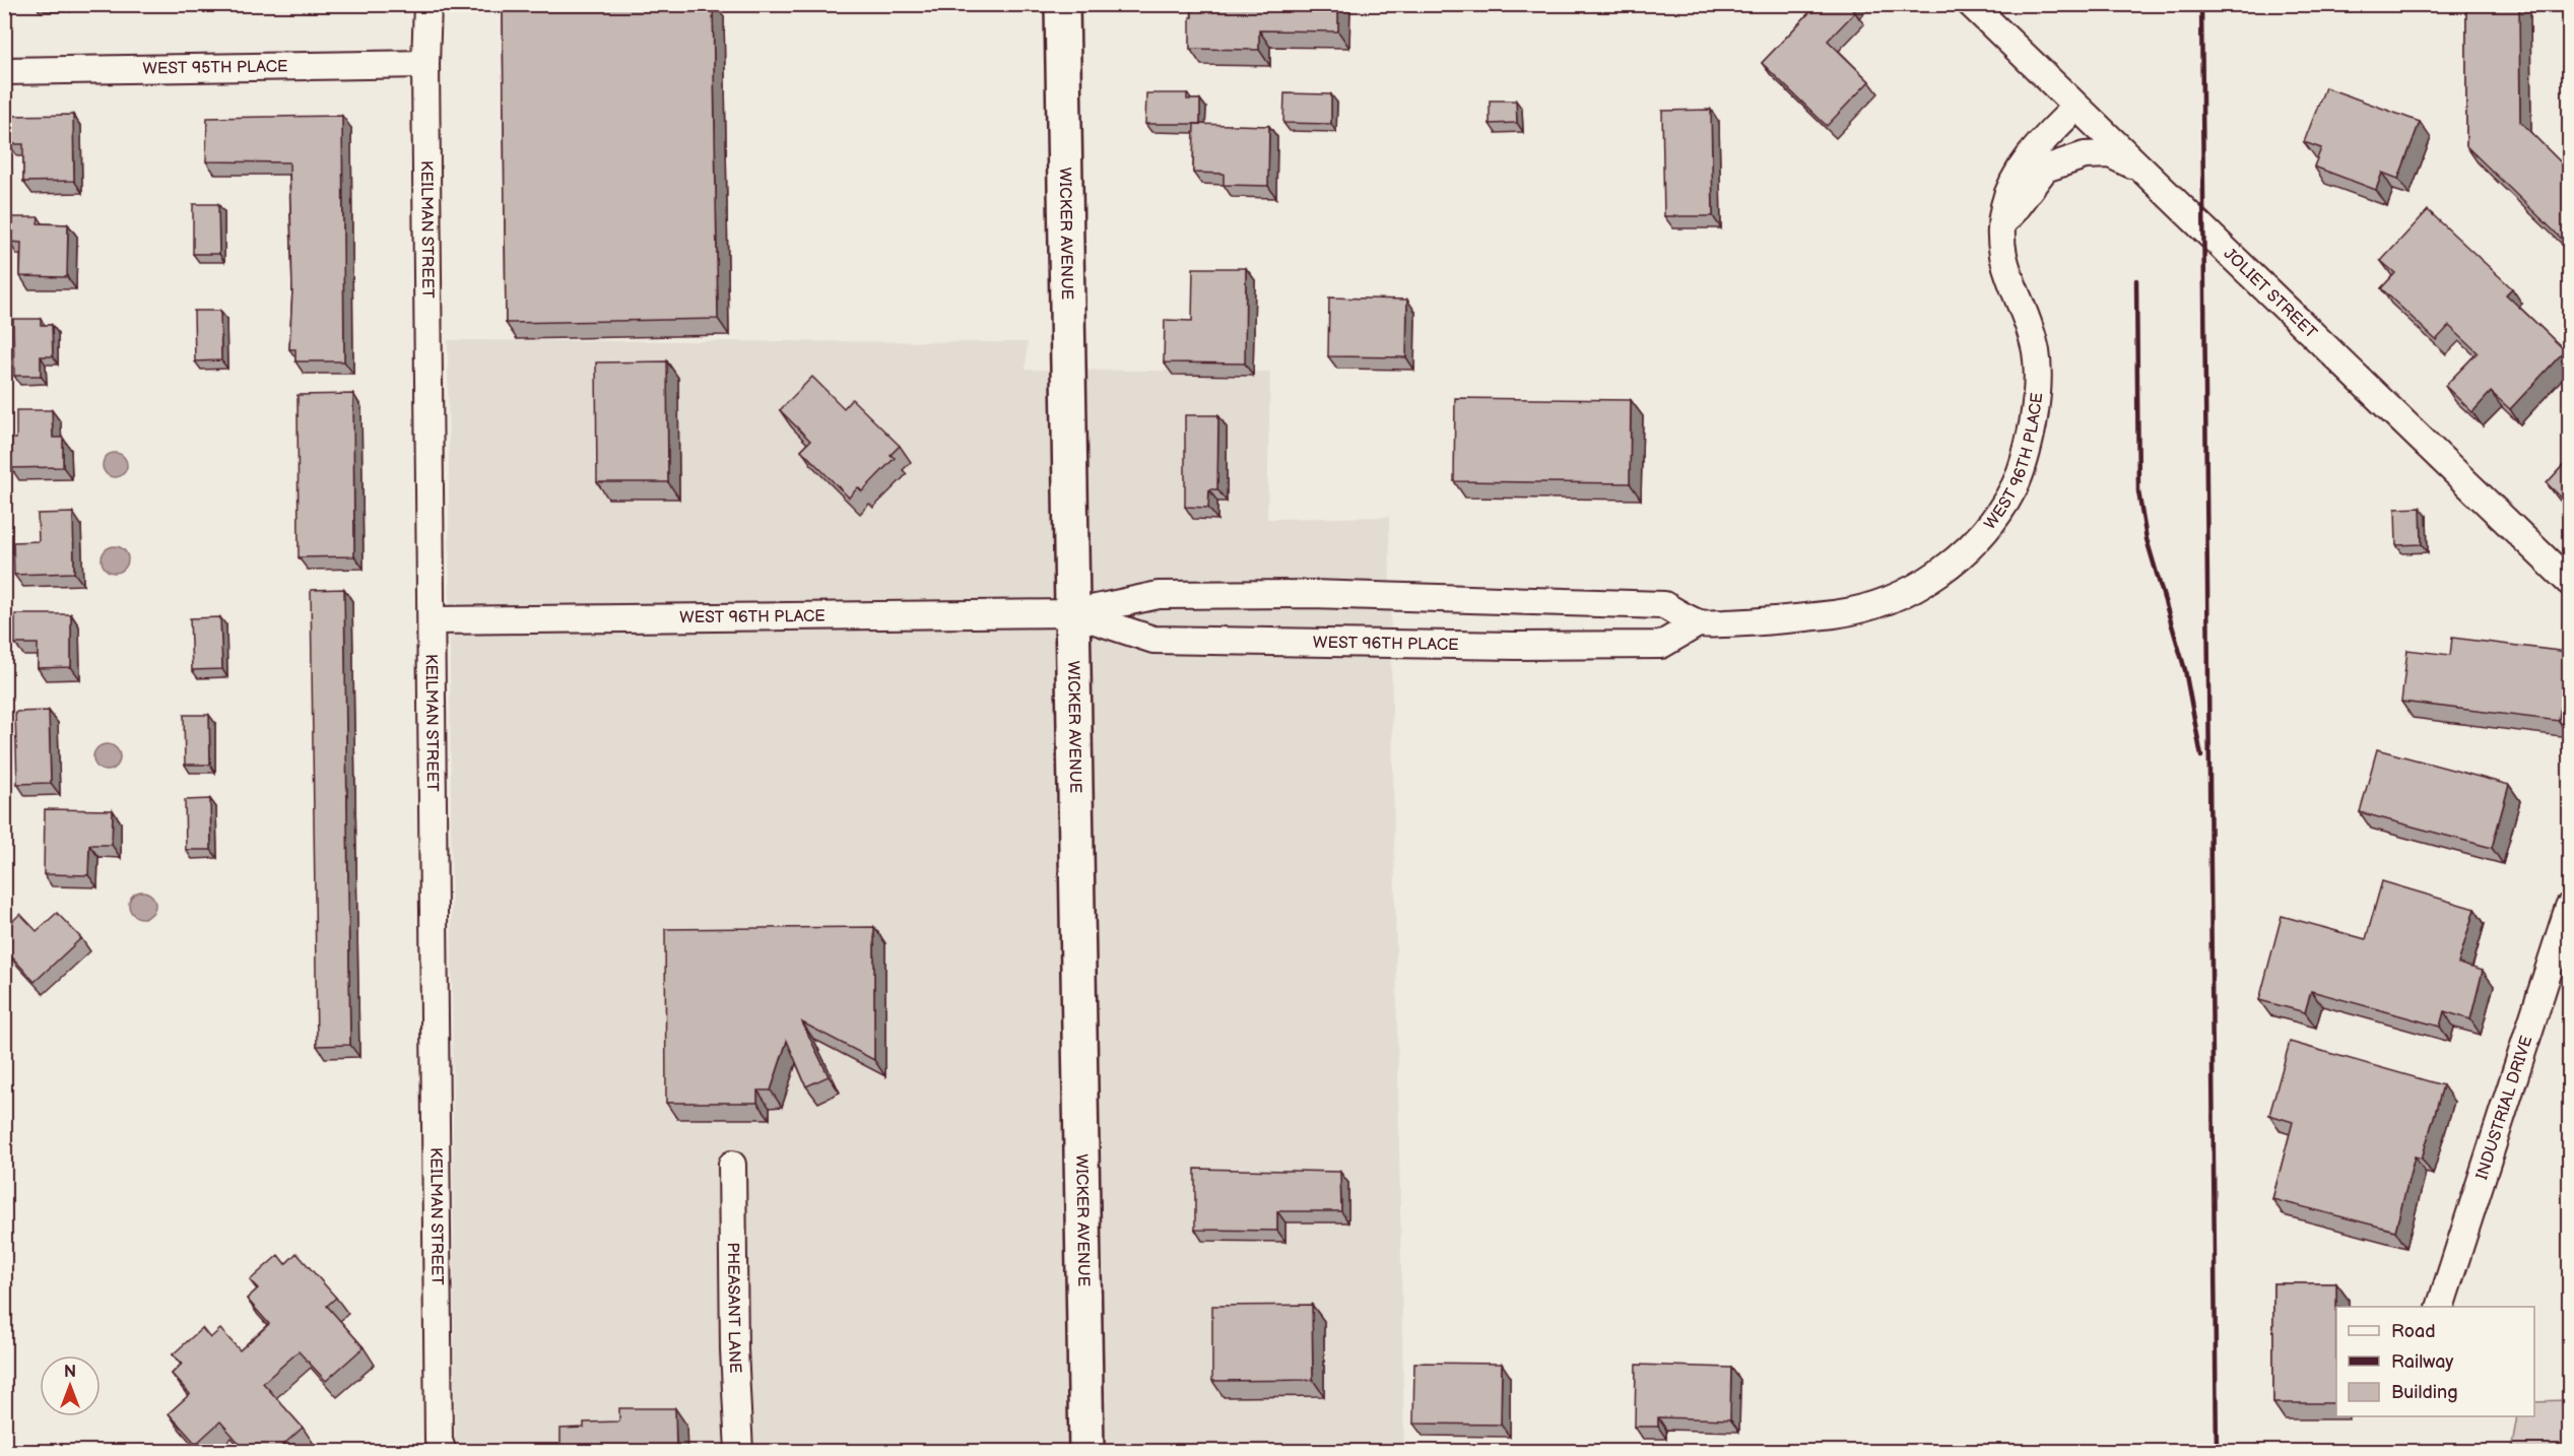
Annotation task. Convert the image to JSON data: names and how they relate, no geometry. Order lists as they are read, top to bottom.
{
  "streets": {
    "highway": ["WICKER AVENUE"],
    "street": [
      "WEST 95TH PLACE",
      "KEILMAN STREET",
      "JOLIET STREET",
      "WEST 96TH PLACE",
      "INDUSTRIAL DRIVE",
      "PHEASANT LANE"
    ]
  },
  "crossings": [
    ["WEST 95TH PLACE", "KEILMAN STREET"],
    ["KEILMAN STREET", "WEST 96TH PLACE"],
    ["WICKER AVENUE", "WEST 96TH PLACE"],
    ["JOLIET STREET", "WEST 96TH PLACE"]
  ],
  "legend": ["Road", "Railway", "Building"],
  "north": "top"
}
